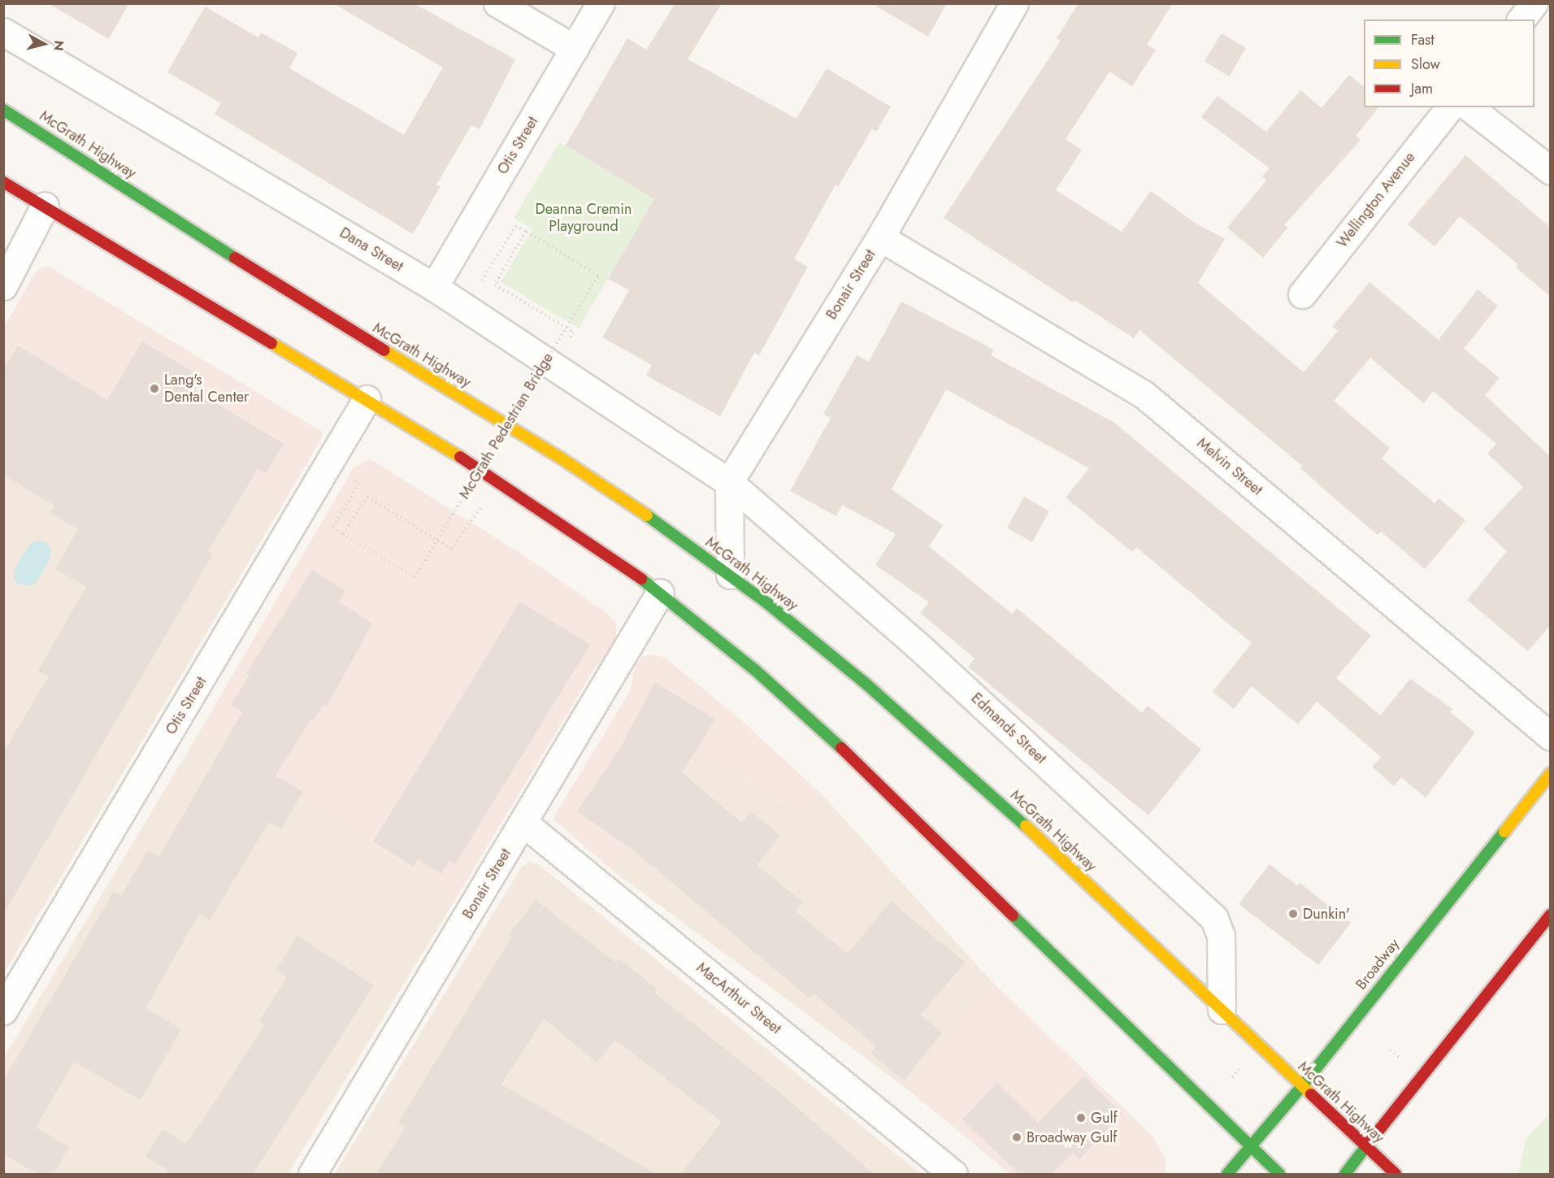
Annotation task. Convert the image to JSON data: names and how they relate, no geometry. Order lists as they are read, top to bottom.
{
  "streets": {
    "main road": ["McGrath Highway", "Broadway"],
    "street": [
      "Otis Street",
      "Wellington Avenue",
      "Dana Street",
      "Bonair Street",
      "Melvin Street",
      "Edmands Street",
      "MacArthur Street"
    ],
    "path": ["McGrath Pedestrian Bridge"]
  },
  "crossings": [
    ["McGrath Highway", "Edmands Street"],
    ["McGrath Highway", "Broadway"],
    ["Otis Street", "Dana Street"],
    ["Dana Street", "Bonair Street"],
    ["Dana Street", "Edmands Street"],
    ["Bonair Street", "Melvin Street"],
    ["Bonair Street", "Edmands Street"],
    ["Bonair Street", "MacArthur Street"]
  ],
  "parks": ["Deanna Cremin Playground"],
  "places": [
    "Lang's Dental Center",
    "Dunkin'",
    "Gulf",
    "Broadway Gulf"
  ],
  "legend": ["Fast", "Slow", "Jam"],
  "north": "right"
}
